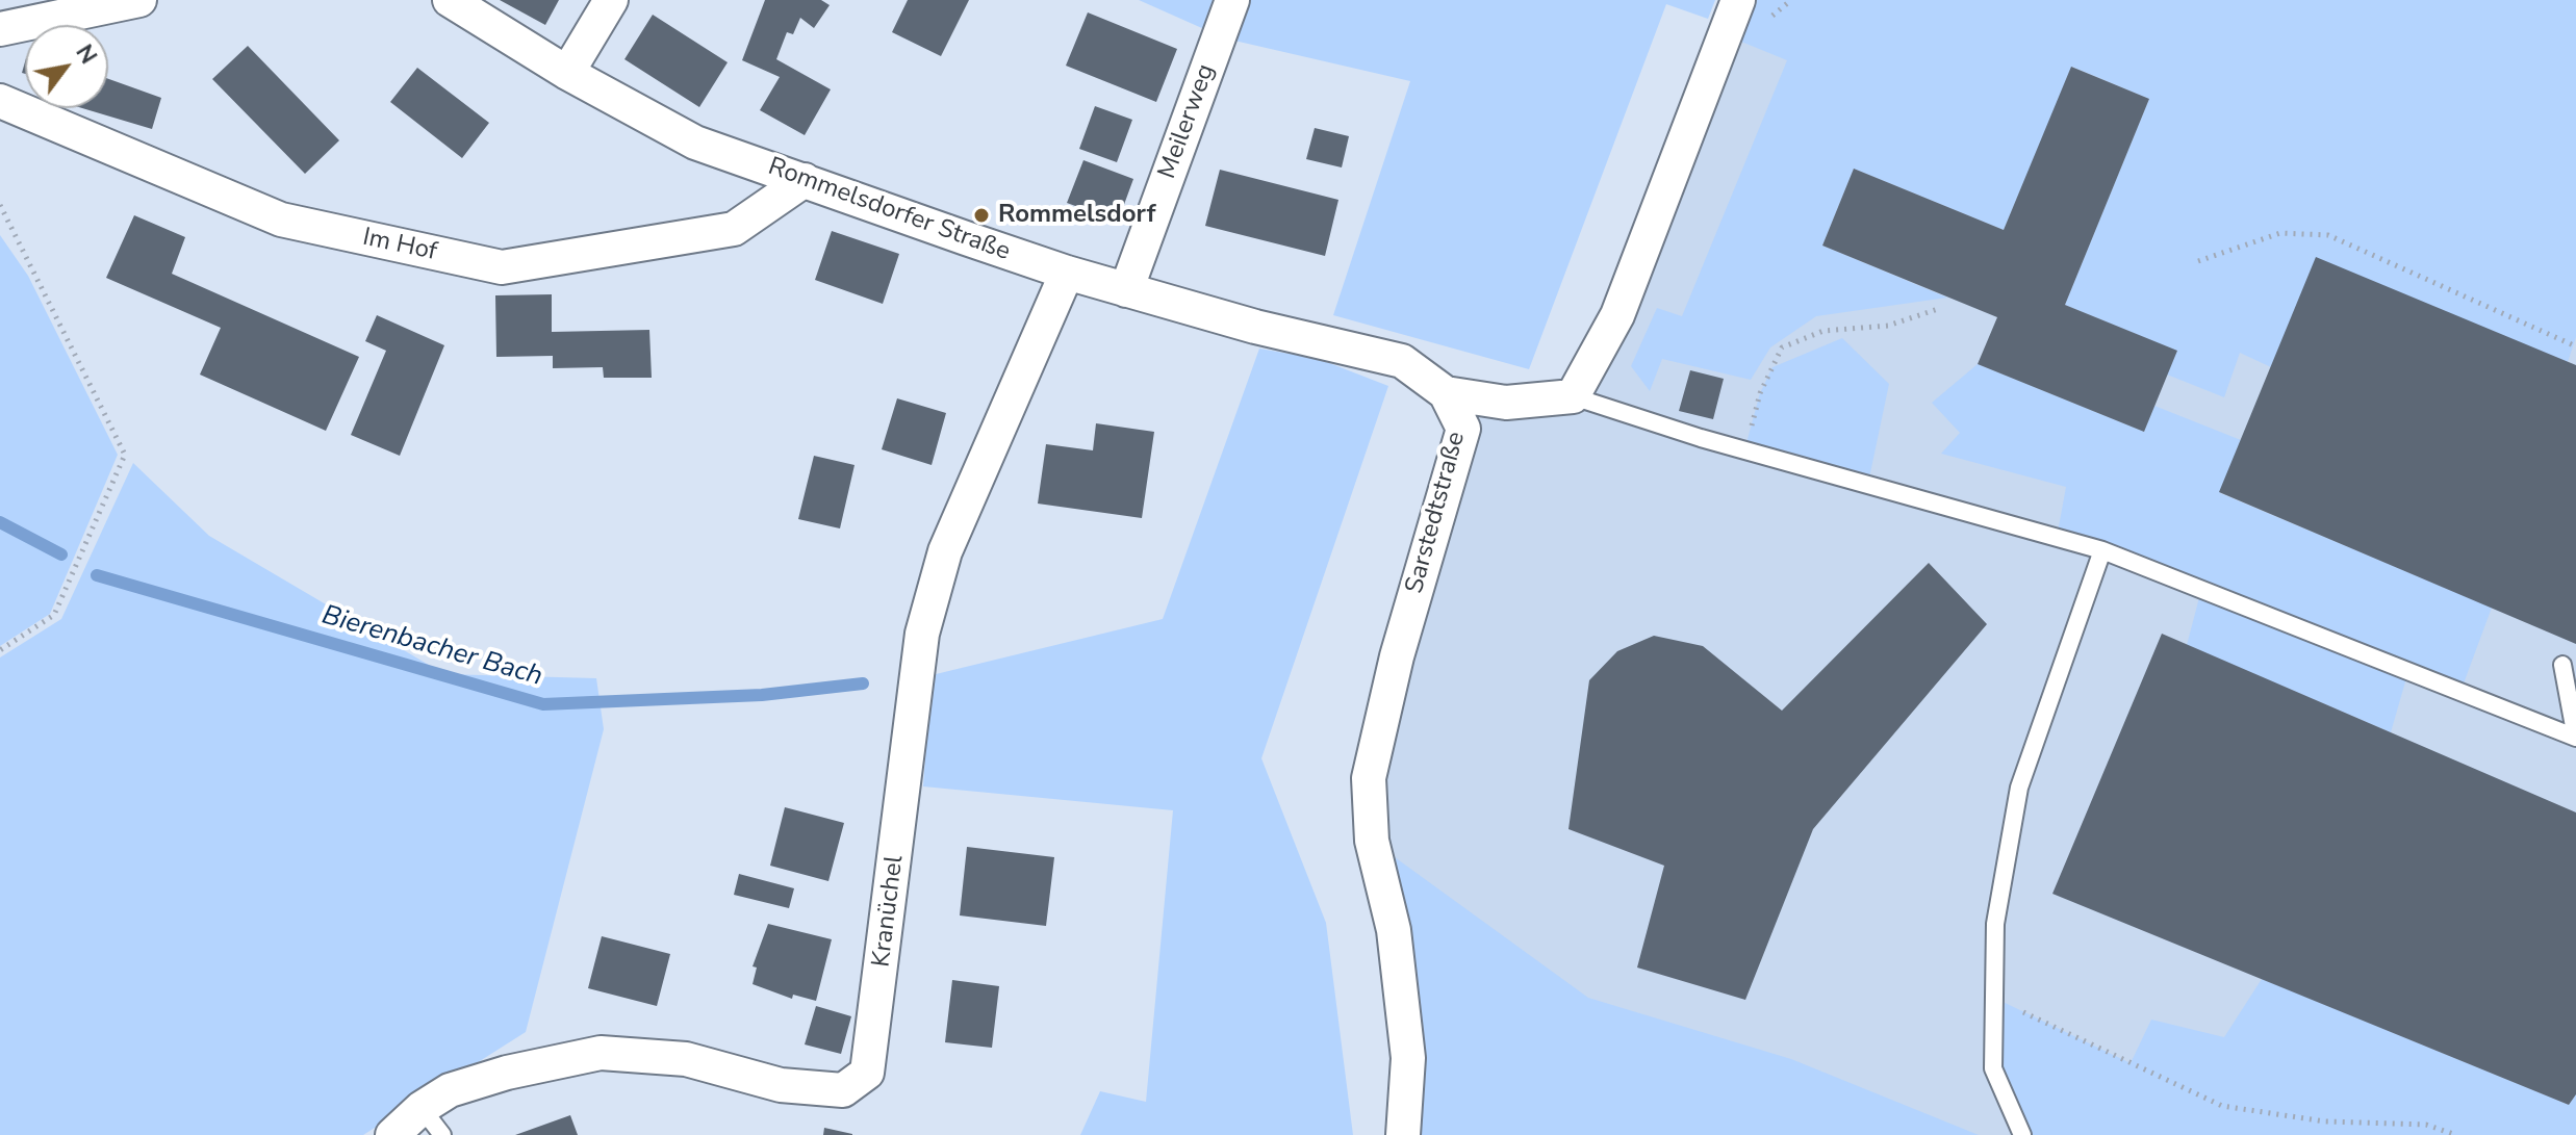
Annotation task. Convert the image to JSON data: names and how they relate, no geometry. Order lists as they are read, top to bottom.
{
  "streets": {
    "street": [
      "Meilerweg",
      "Rommelsdorfer Straße",
      "Im Hof",
      "Sarstedtstraße",
      "Kranüchel"
    ]
  },
  "crossings": [
    ["Meilerweg", "Rommelsdorfer Straße"],
    ["Rommelsdorfer Straße", "Im Hof"],
    ["Rommelsdorfer Straße", "Sarstedtstraße"],
    ["Rommelsdorfer Straße", "Kranüchel"]
  ],
  "water": ["Bierenbacher Bach"],
  "places": ["Rommelsdorf"],
  "north": "top right"
}
